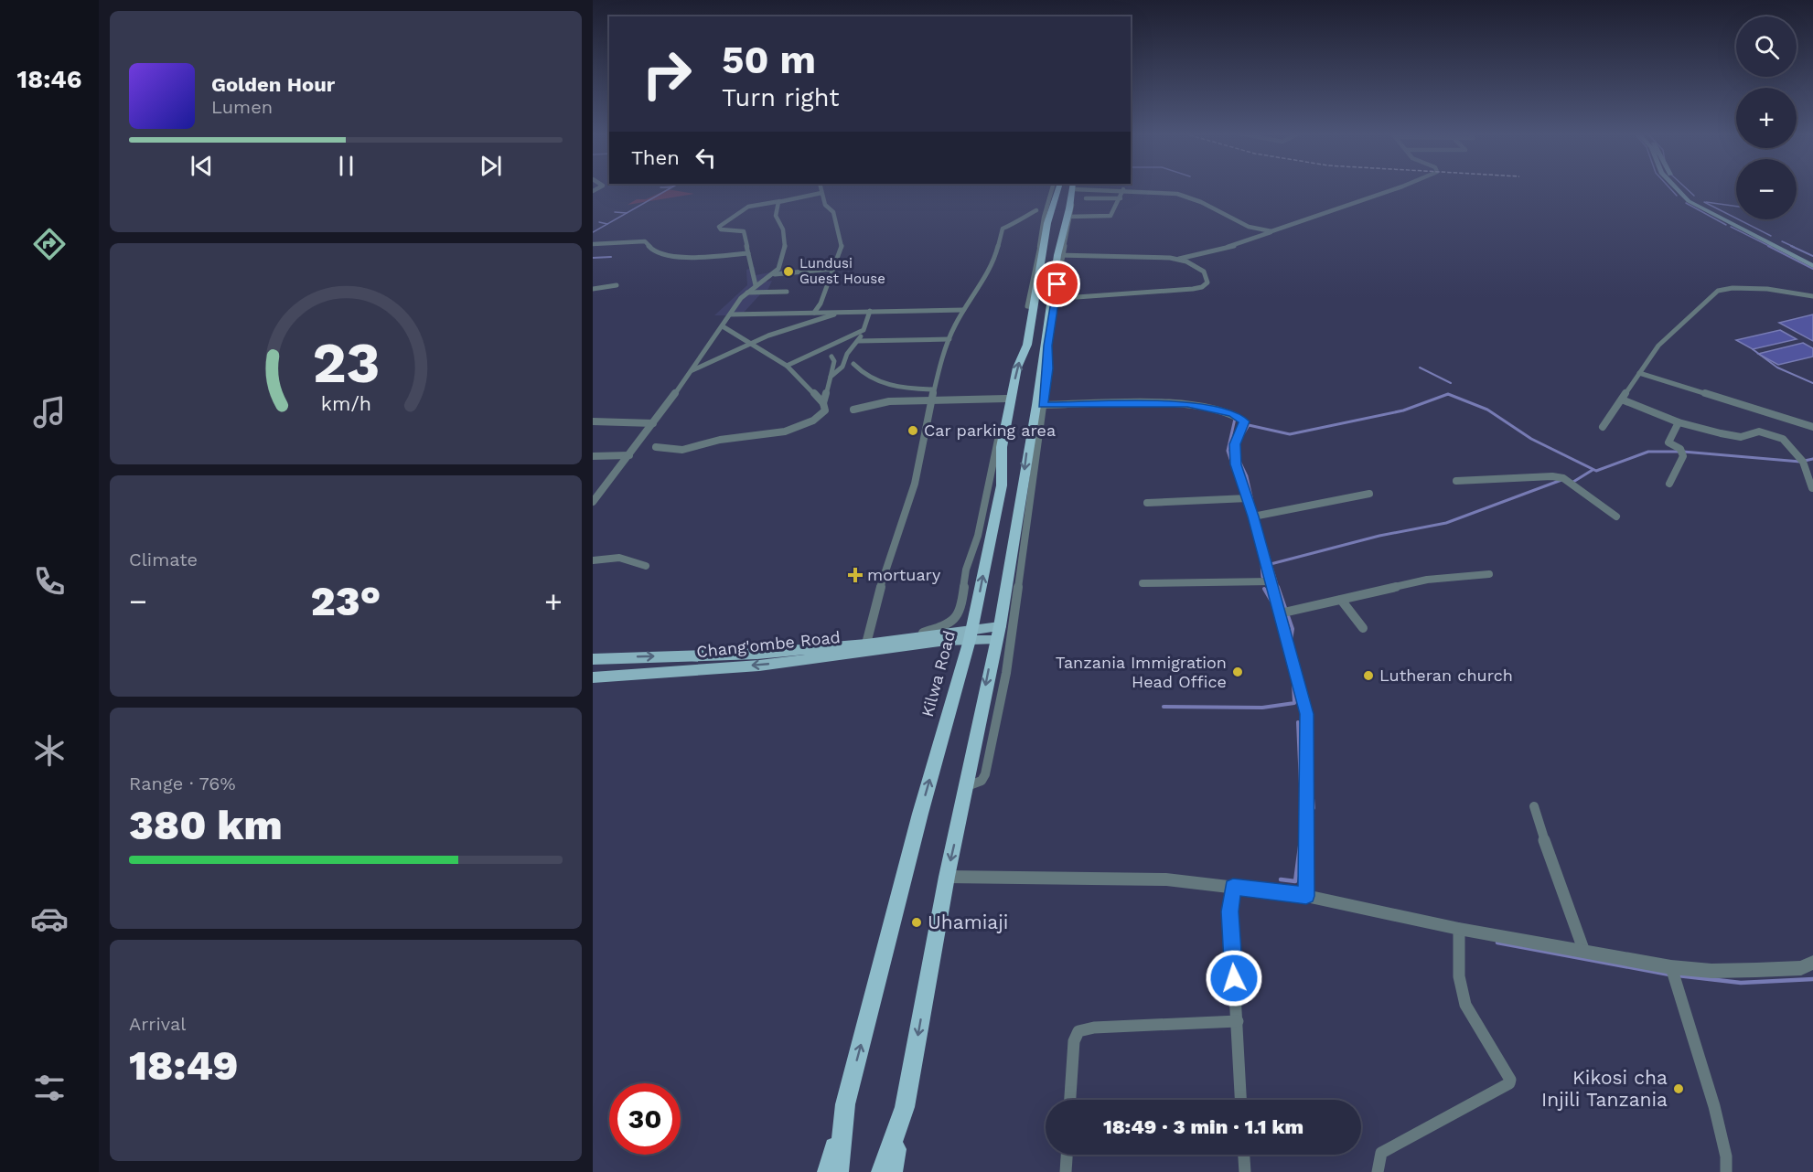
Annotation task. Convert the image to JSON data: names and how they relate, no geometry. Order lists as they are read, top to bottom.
{
  "streets": {
    "highway": ["Kilwa Road"],
    "main road": ["Chang'ombe Road"]
  },
  "crossings": [
    ["Chang'ombe Road", "Kilwa Road"]
  ],
  "places": {
    "other": [
      "Lundusi Guest House",
      "Car parking area",
      "Tanzania Immigration Head Office",
      "Lutheran church",
      "Uhamiaji",
      "Kikosi cha Injili Tanzania"
    ],
    "health": ["mortuary"]
  },
  "page": {
    "tabs": "18:46",
    "map_buttons": ["+", "−"],
    "turn": ["50 m", "Turn right"],
    "song": ["Golden Hour", "Lumen"],
    "then": "Then",
    "tile": [
      "Climate",
      ["Range · 76%", "380 km"],
      ["Arrival", "18:49"]
    ],
    "heat": ["−", "23°", "+"],
    "limit": "30",
    "trip": "18:49 · 3 min · 1.1 km",
    "gauge": ["23", "km/h"]
  }
}
